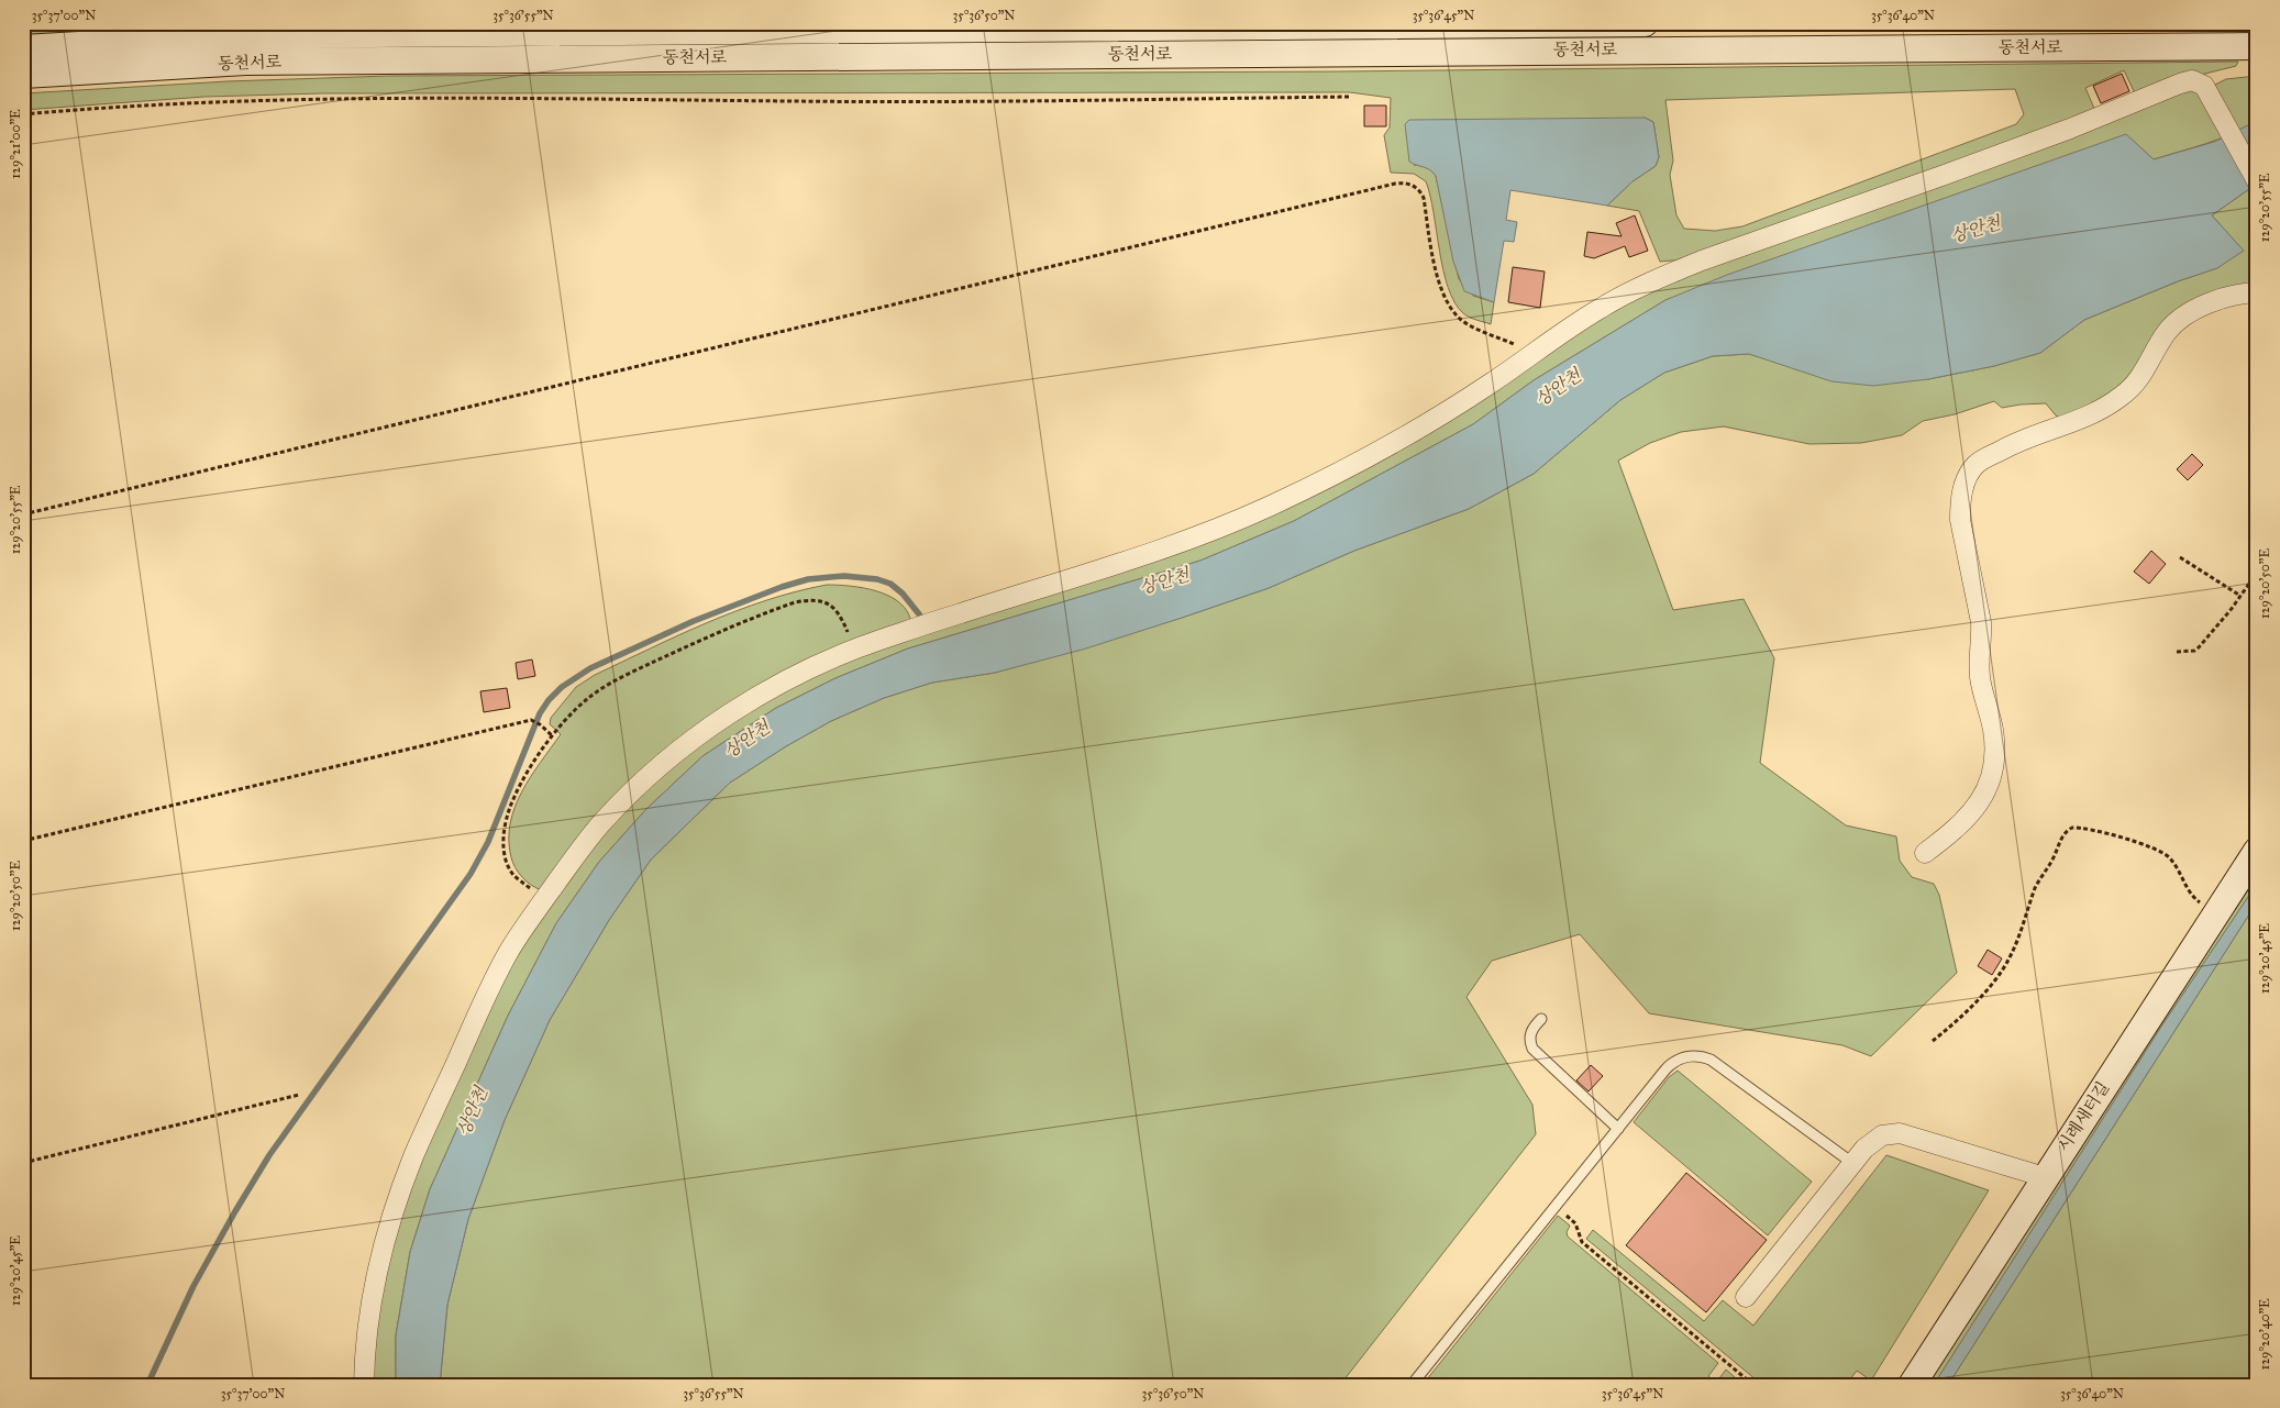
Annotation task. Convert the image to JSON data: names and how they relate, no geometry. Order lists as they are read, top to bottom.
{
  "streets": {
    "main road": ["동천서로", "시례새터길"]
  },
  "water": ["상안천"],
  "coordinates": [
    "35°37'00\"N",
    "35°36'55\"N",
    "35°36'50\"N",
    "35°36'45\"N",
    "35°36'40\"N",
    "129°21'00\"E",
    "129°20'55\"E",
    "129°20'50\"E",
    "129°20'45\"E",
    "129°20'40\"E"
  ]
}
